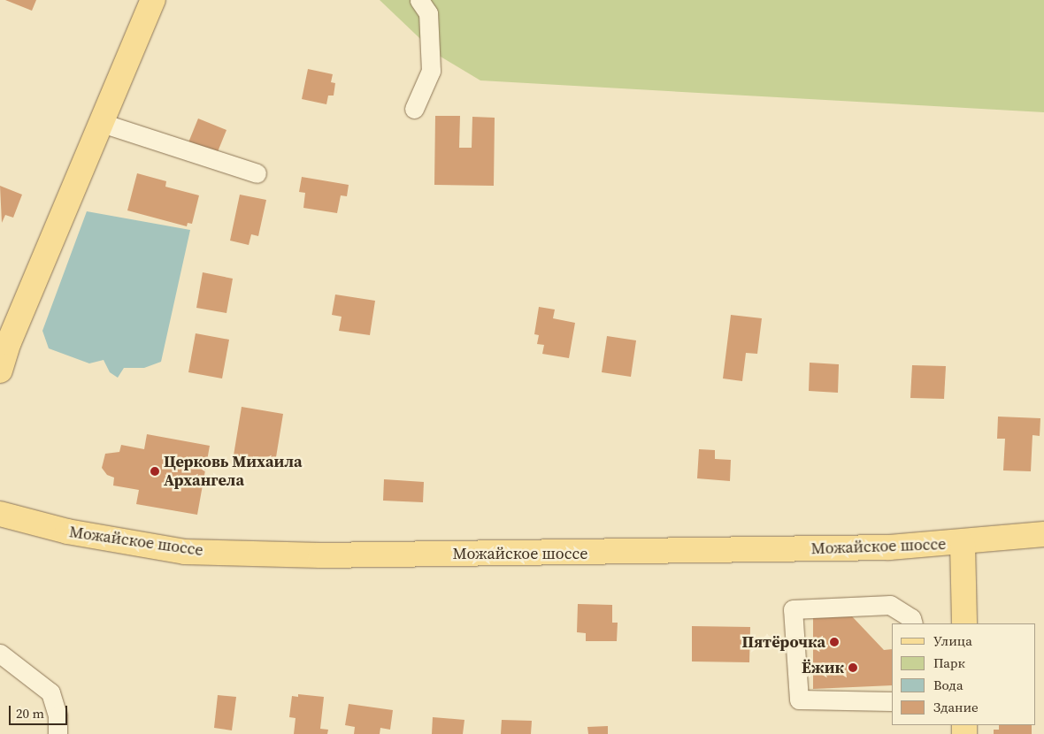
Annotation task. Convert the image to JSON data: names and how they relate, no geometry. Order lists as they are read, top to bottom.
{
  "streets": {
    "main road": ["Можайское шоссе"]
  },
  "places": ["Церковь Михаила Архангела", "Пятёрочка", "Ёжик"],
  "legend": [
    "Улица",
    "Парк",
    "Вода",
    "Здание"
  ],
  "scale_bar": "20 m"
}
